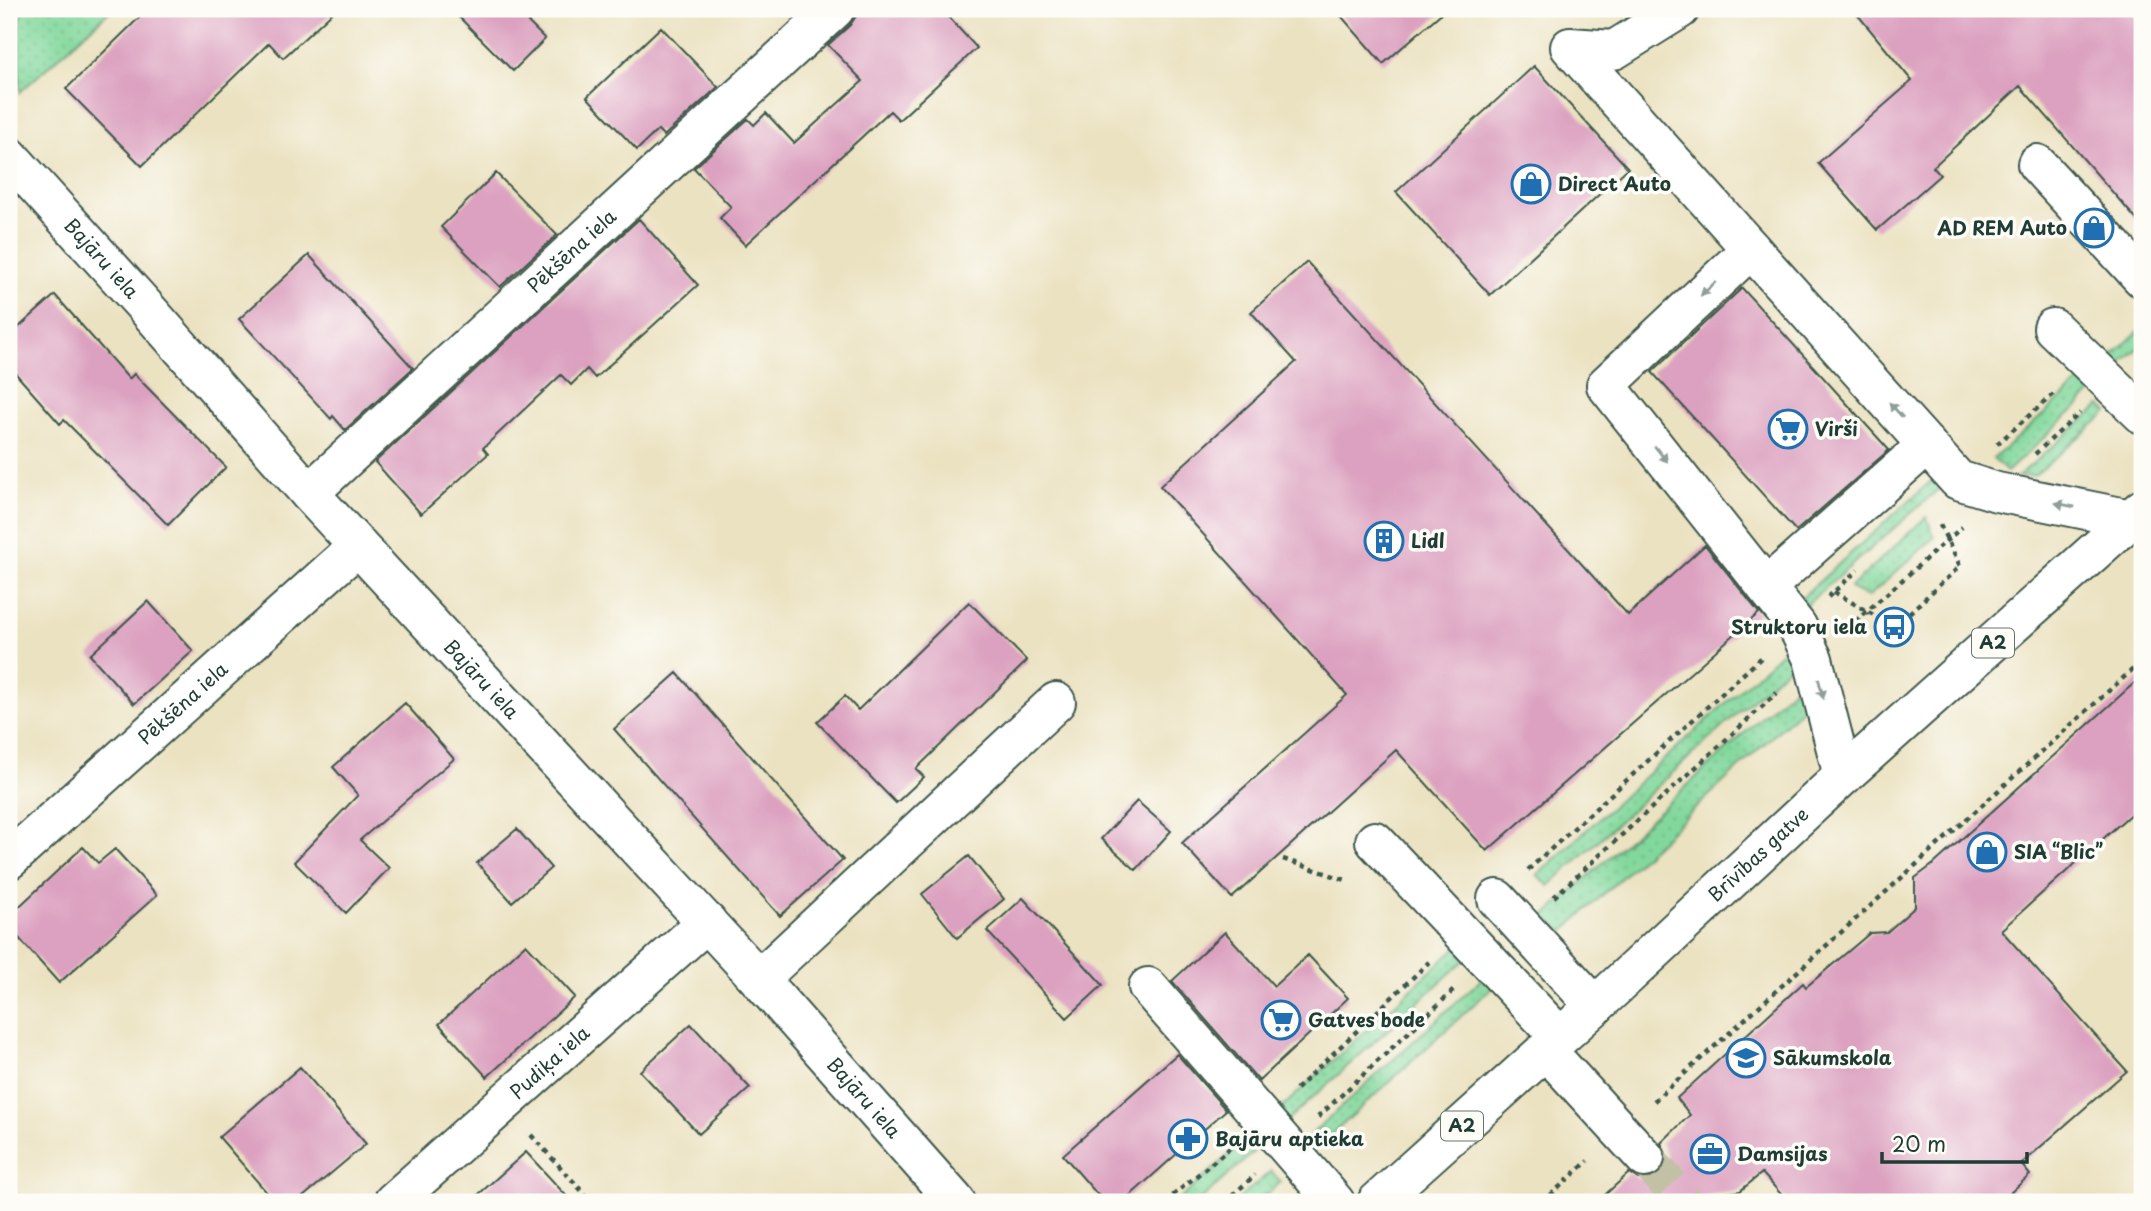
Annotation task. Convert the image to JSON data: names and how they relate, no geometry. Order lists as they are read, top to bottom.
{
  "streets": {
    "main road": [
      "Pēkšēna iela",
      "Bajāru iela",
      "A2",
      "Brīvības gatve",
      "Pudiķa iela"
    ]
  },
  "crossings": [
    ["Pēkšēna iela", "Bajāru iela"],
    ["Bajāru iela", "Pudiķa iela"]
  ],
  "places": {
    "shop": ["Direct Auto", "AD REM Auto", "SIA “Blic”"],
    "supermarket": ["Virši", "Gatves bode"],
    "building": ["Lidl"],
    "bus stop": ["Struktoru iela"],
    "school or university": ["Sākumskola"],
    "pharmacy": ["Bajāru aptieka"],
    "office": ["Damsijas"]
  },
  "scale_bar": "20 m"
}
